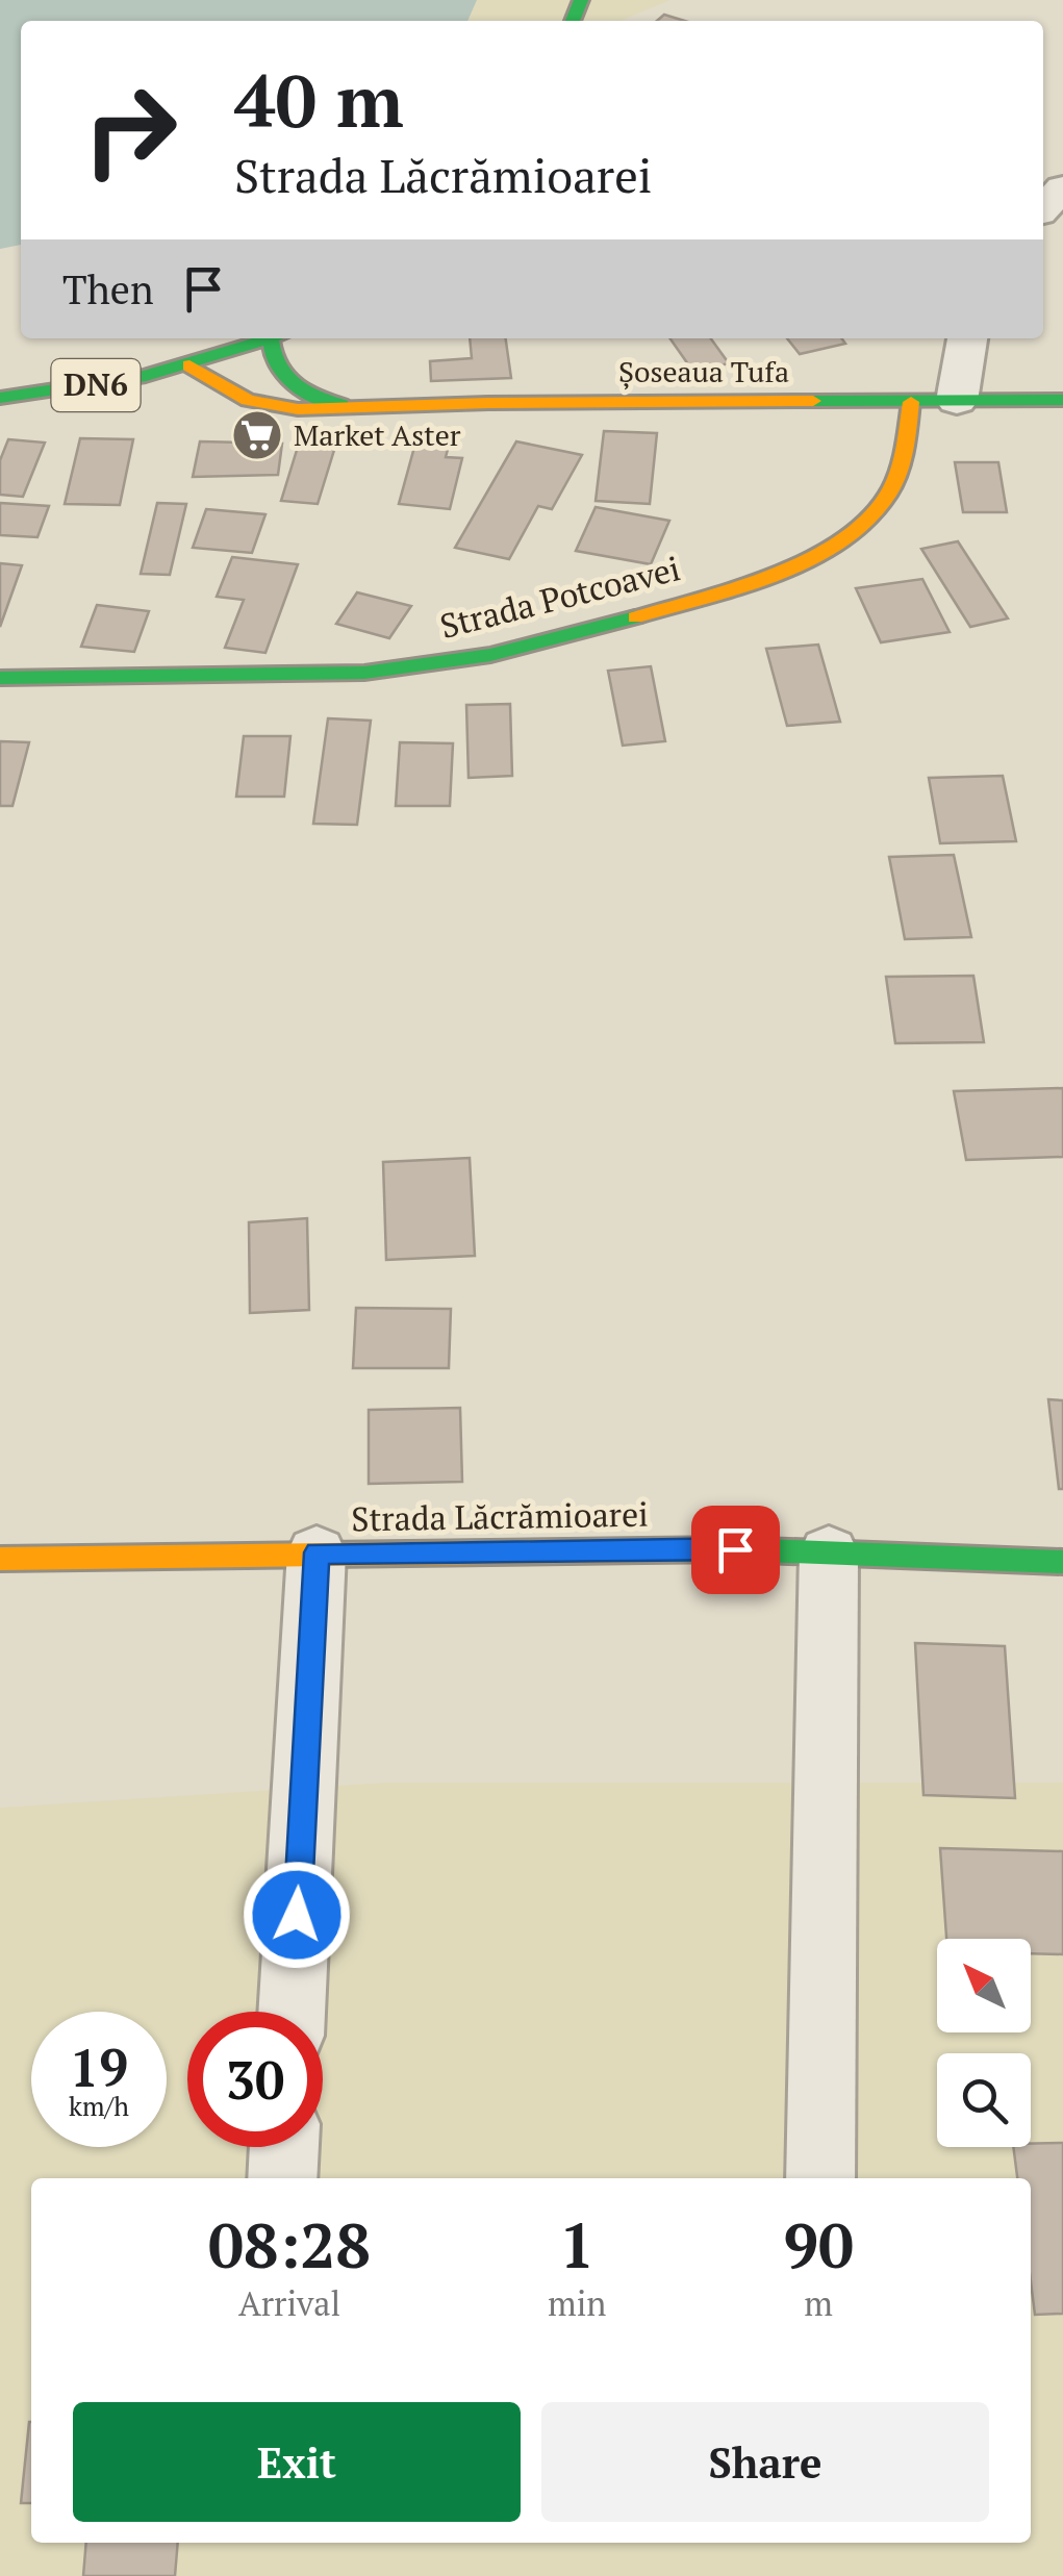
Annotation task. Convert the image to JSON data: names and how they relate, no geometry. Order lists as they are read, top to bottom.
{
  "streets": {
    "main road": [
      "Șoseaua Tufa",
      "DN6",
      "Strada Potcoavei",
      "Strada Lăcrămioarei"
    ]
  },
  "crossings": [
    ["Șoseaua Tufa", "DN6"],
    ["Șoseaua Tufa", "Strada Potcoavei"]
  ],
  "places": {
    "supermarket": ["Market Aster"]
  },
  "north": "top left",
  "page": {
    "turn": ["40 m", "Strada Lăcrămioarei"],
    "then": "Then",
    "speed": "19 km/h",
    "limit": "30",
    "eta": [
      "08:28",
      "Arrival",
      "1",
      "min",
      "90",
      "m"
    ],
    "buttons": ["Exit", "Share"]
  }
}
